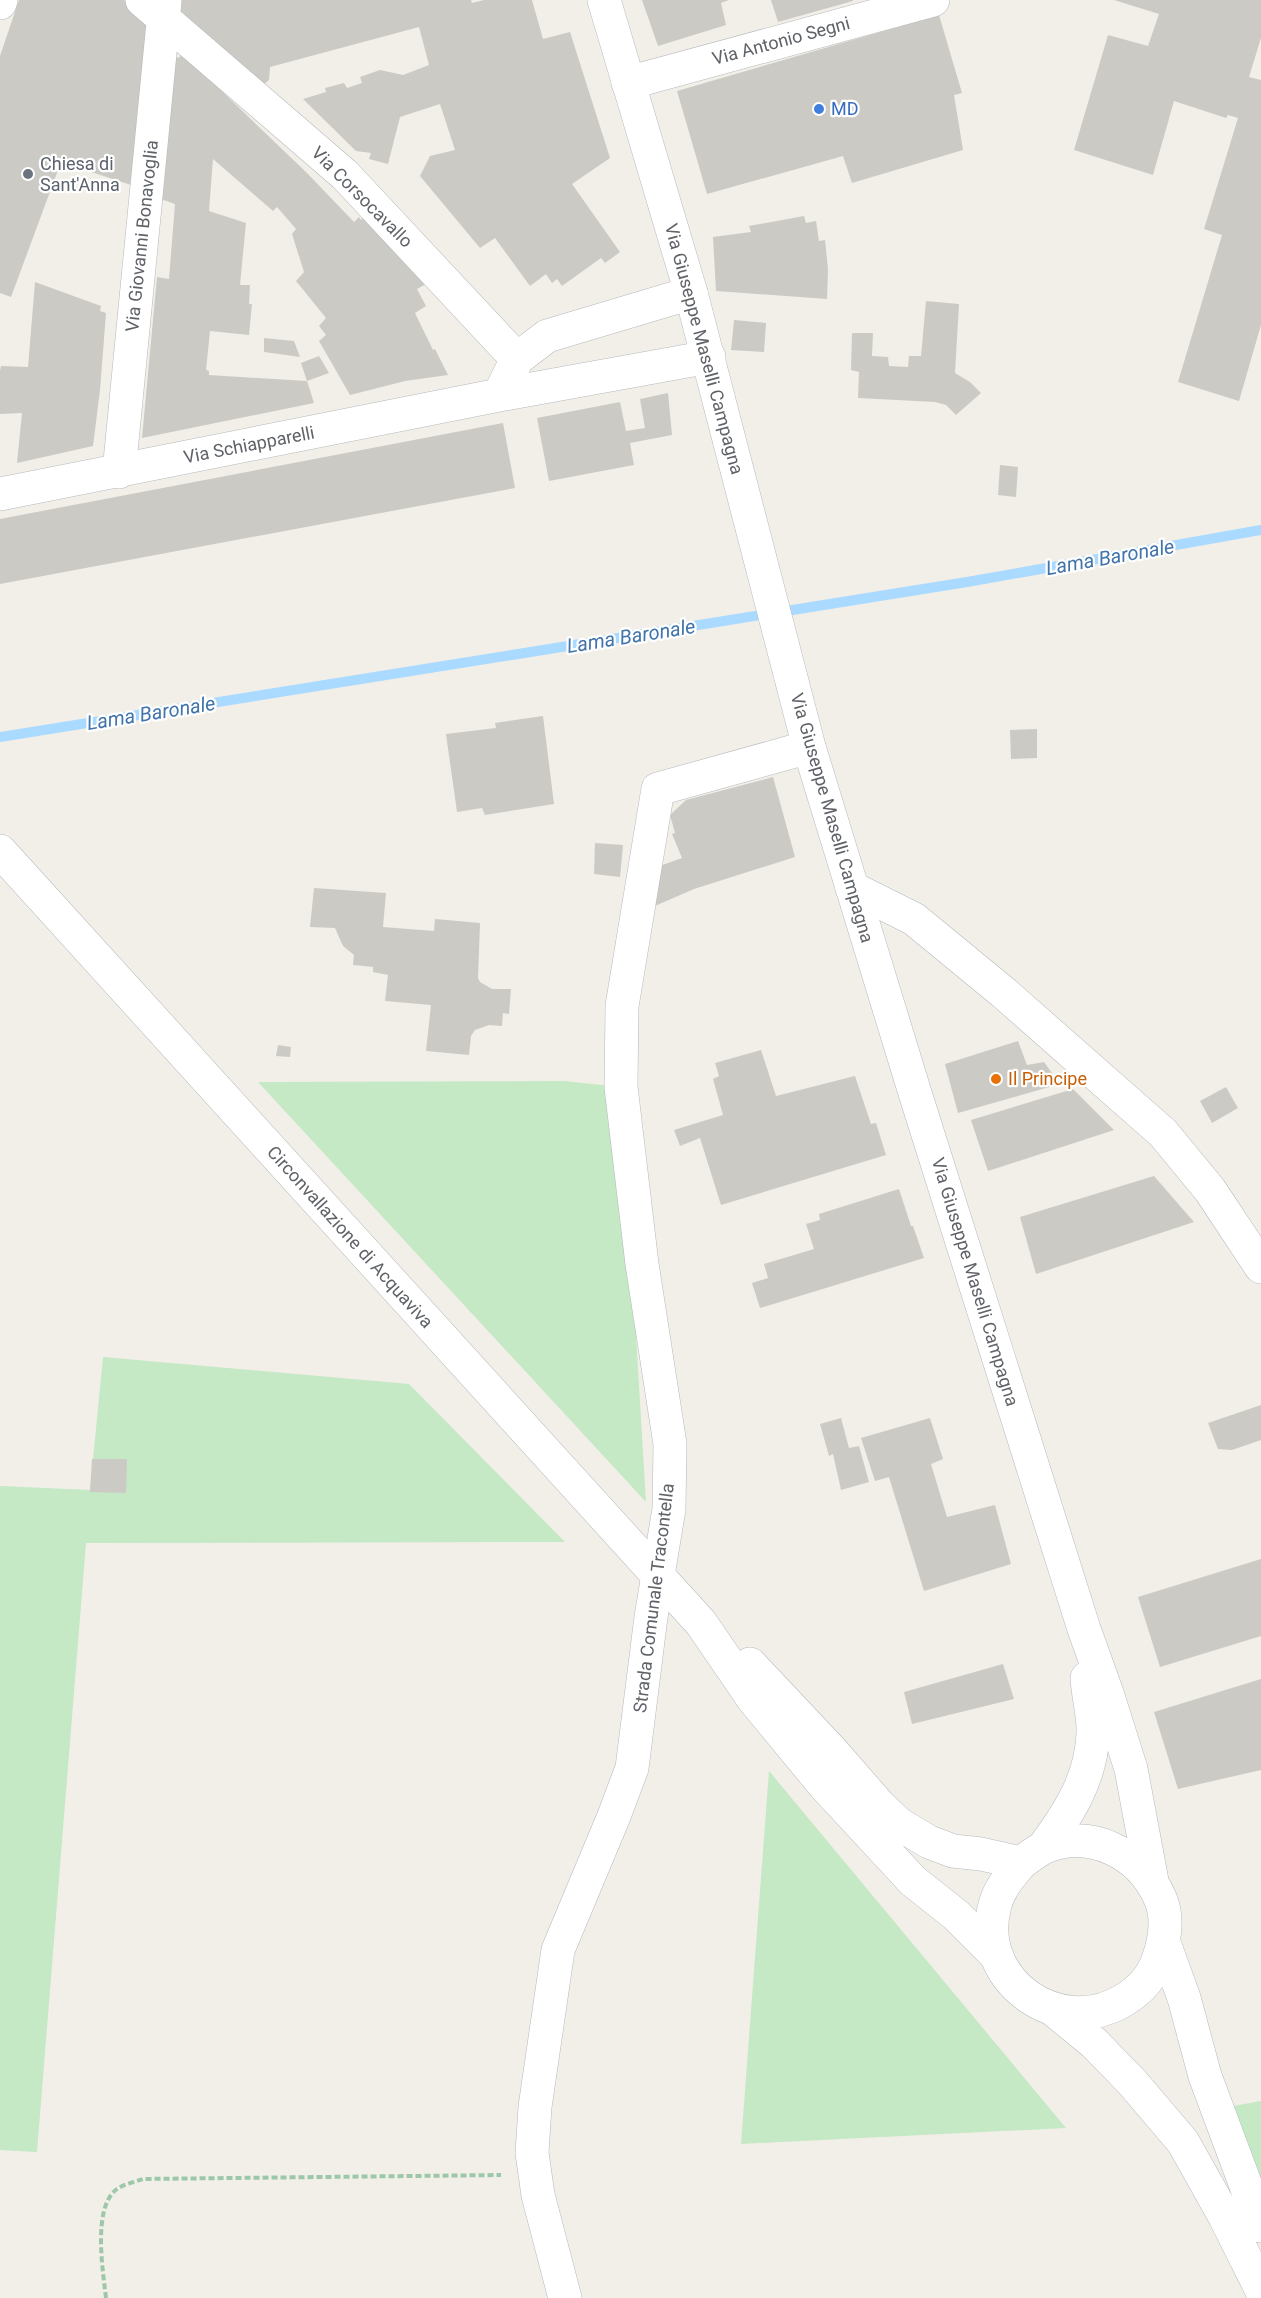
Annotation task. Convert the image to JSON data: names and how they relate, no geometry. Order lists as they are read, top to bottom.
{
  "streets": {
    "street": [
      "Via Antonio Segni",
      "Via Corsocavallo",
      "Via Giovanni Bonavoglia",
      "Via Giuseppe Maselli Campagna",
      "Via Schiapparelli",
      "Circonvallazione di Acquaviva",
      "Strada Comunale Tracontella"
    ]
  },
  "crossings": [
    ["Via Antonio Segni", "Via Giuseppe Maselli Campagna"],
    ["Via Corsocavallo", "Via Giovanni Bonavoglia"],
    ["Via Giovanni Bonavoglia", "Via Schiapparelli"],
    ["Via Giuseppe Maselli Campagna", "Via Schiapparelli"],
    ["Via Giuseppe Maselli Campagna", "Strada Comunale Tracontella"],
    ["Circonvallazione di Acquaviva", "Strada Comunale Tracontella"]
  ],
  "water": ["Lama Baronale"],
  "places": ["MD", "Chiesa di Sant'Anna", "Il Principe"]
}
